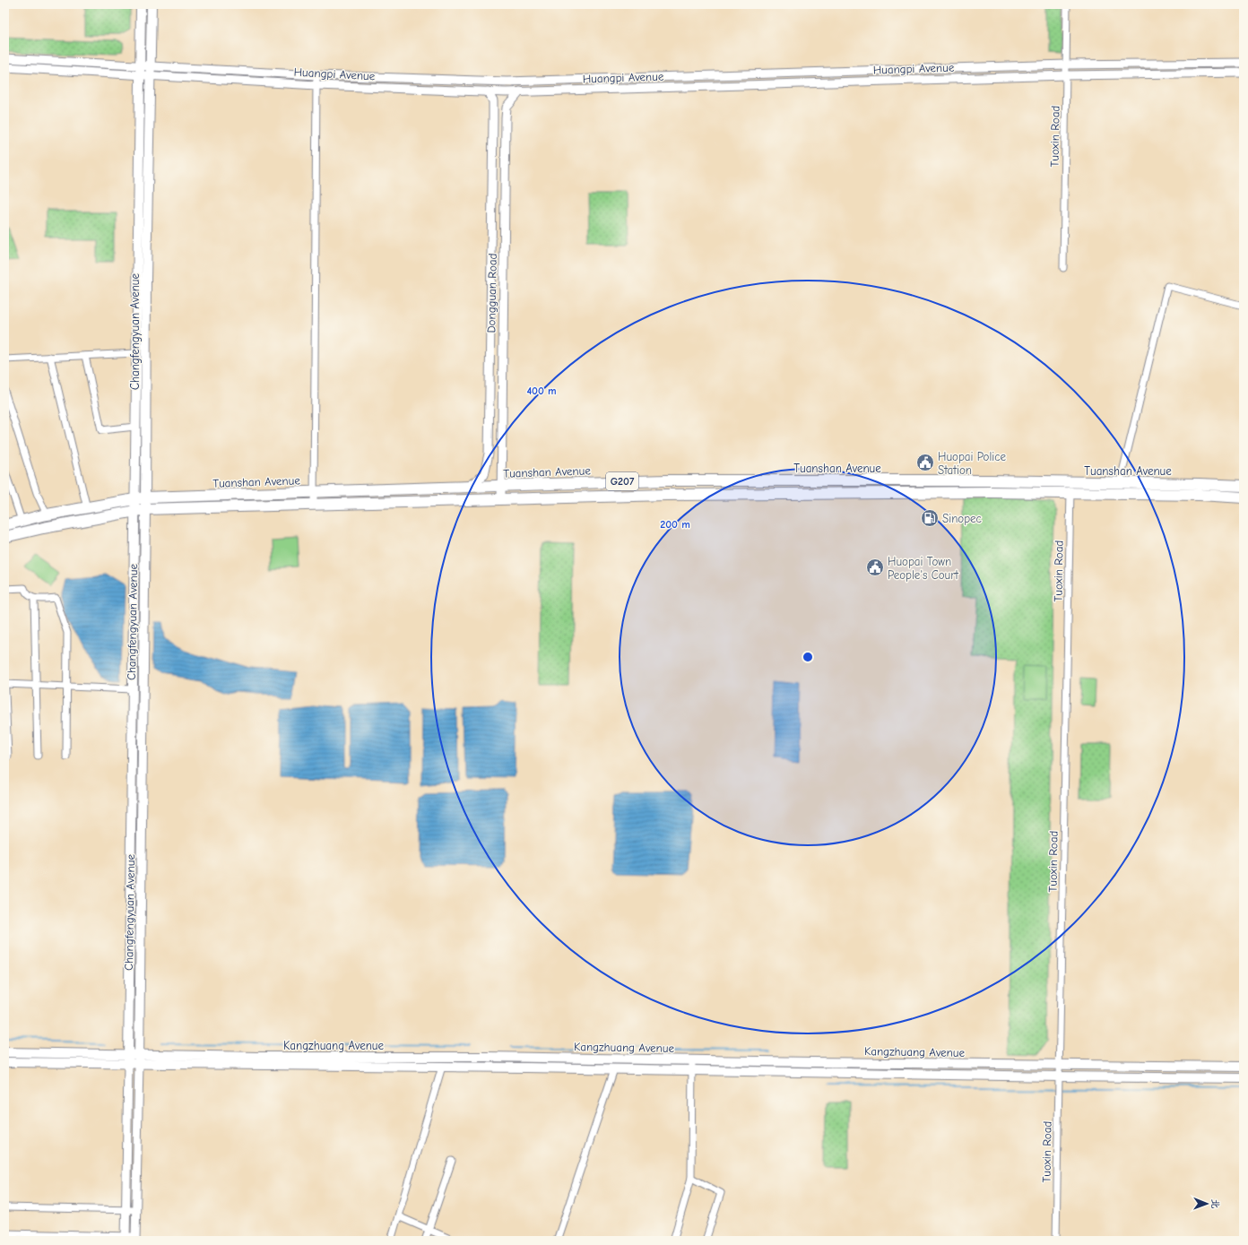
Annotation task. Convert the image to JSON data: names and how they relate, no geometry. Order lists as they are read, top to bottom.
{
  "streets": {
    "highway": ["Tuanshan Avenue", "G207"],
    "main road": ["Changfengyuan Avenue", "Kangzhuang Avenue"],
    "street": ["Huangpi Avenue", "Tuoxin Road", "Dongguan Road"]
  },
  "crossings": [
    ["Huangpi Avenue", "Tuoxin Road"],
    ["Huangpi Avenue", "Dongguan Road"],
    ["Huangpi Avenue", "Changfengyuan Avenue"],
    ["Tuoxin Road", "Tuanshan Avenue"],
    ["Tuoxin Road", "Kangzhuang Avenue"],
    ["Dongguan Road", "Tuanshan Avenue"],
    ["Changfengyuan Avenue", "Tuanshan Avenue"],
    ["Changfengyuan Avenue", "Kangzhuang Avenue"]
  ],
  "places": {
    "public building": ["Huopai Police Station", "Huopai Town People's Court"],
    "fuel station": ["Sinopec"]
  },
  "north": "right",
  "rings": ["400 m", "200 m"]
}
